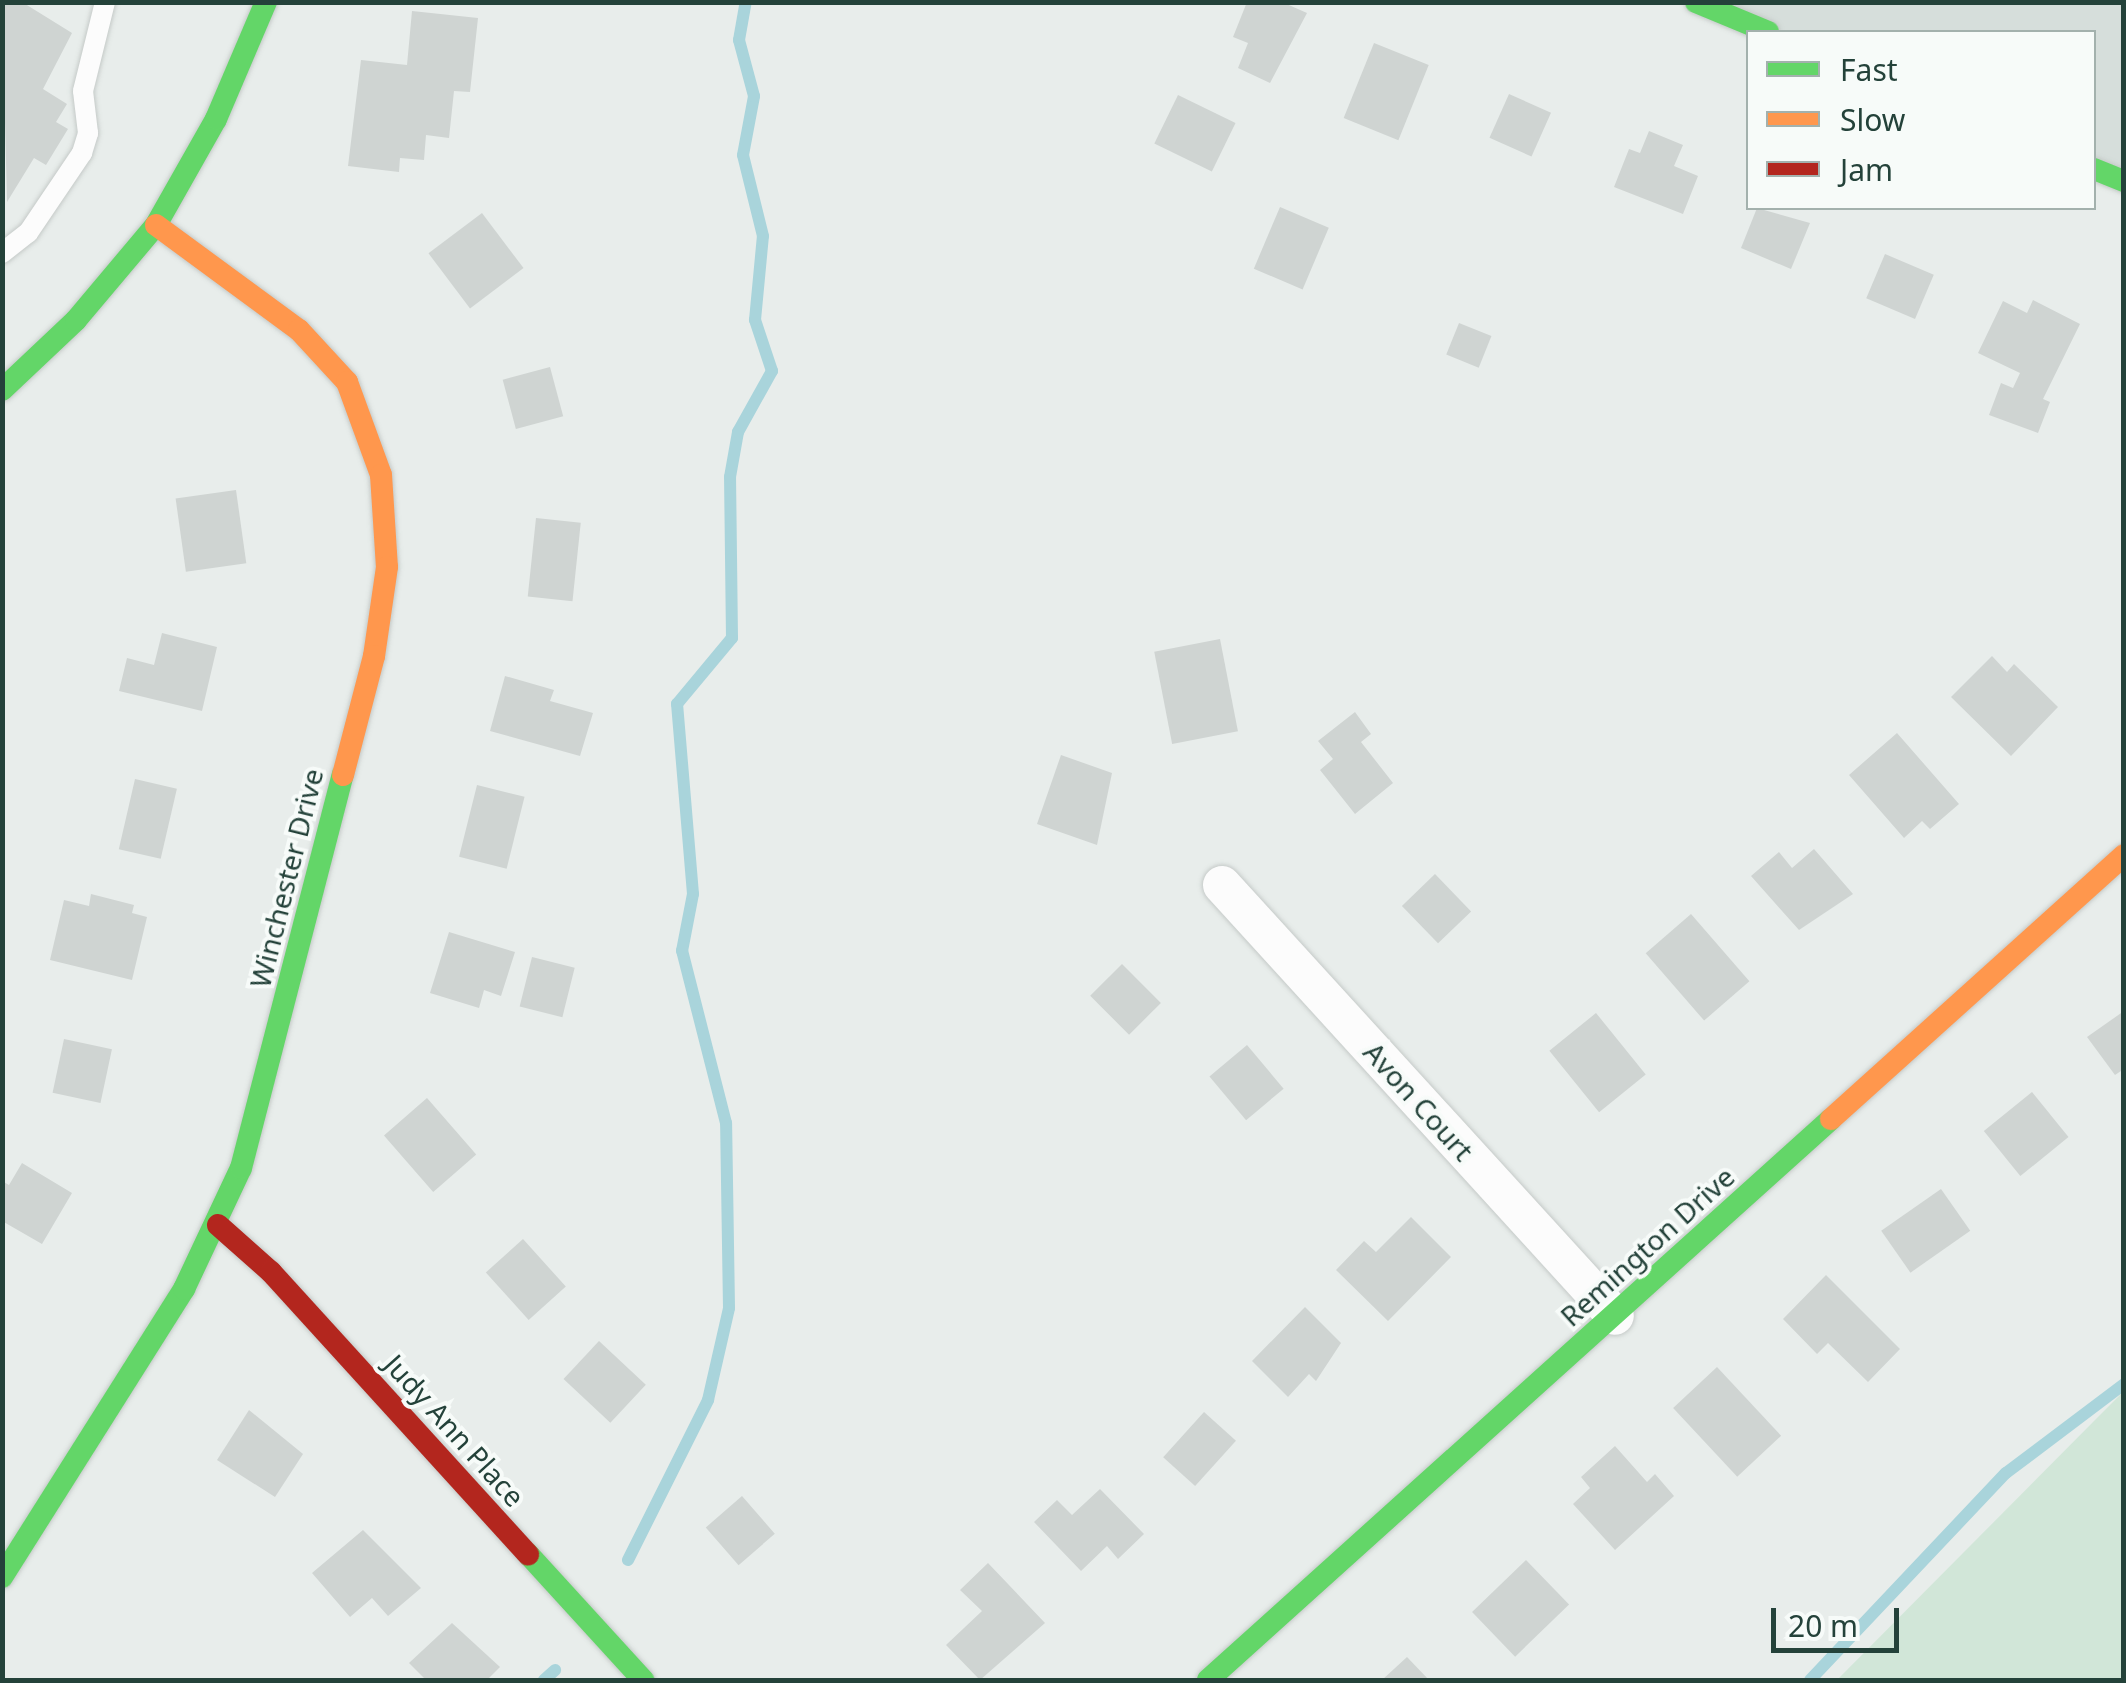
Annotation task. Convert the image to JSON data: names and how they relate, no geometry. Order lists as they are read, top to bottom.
{
  "streets": {
    "street": [
      "Winchester Drive",
      "Avon Court",
      "Remington Drive",
      "Judy Ann Place"
    ]
  },
  "crossings": [
    ["Winchester Drive", "Judy Ann Place"],
    ["Avon Court", "Remington Drive"]
  ],
  "legend": ["Fast", "Slow", "Jam"],
  "scale_bar": "20 m"
}
